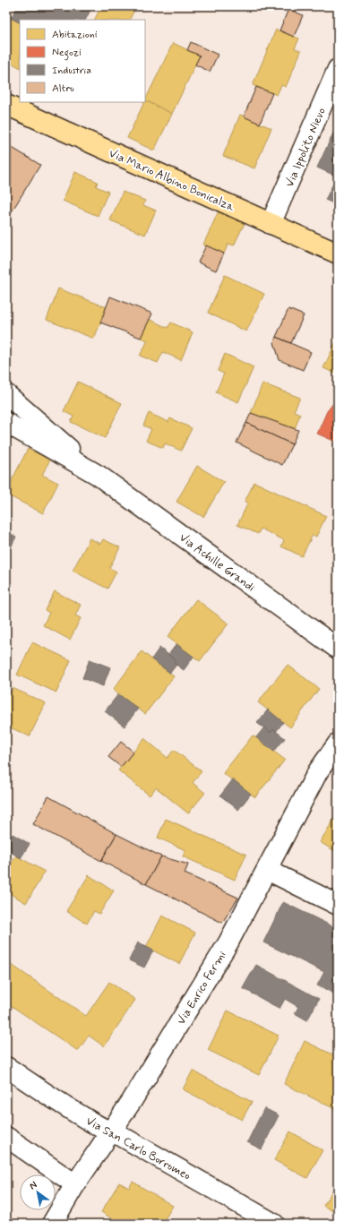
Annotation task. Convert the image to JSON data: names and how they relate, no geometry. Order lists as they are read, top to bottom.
{
  "streets": {
    "main road": ["Via Mario Albino Bonicalza"],
    "street": [
      "Via Ippolito Nievo",
      "Via Achille Grandi",
      "Via Enrico Fermi",
      "Via San Carlo Borromeo"
    ]
  },
  "crossings": [
    ["Via Ippolito Nievo", "Via Mario Albino Bonicalza"],
    ["Via Enrico Fermi", "Via San Carlo Borromeo"]
  ],
  "legend": [
    "Abitazioni",
    "Negozi",
    "Industria",
    "Altro"
  ],
  "north": "top left"
}
